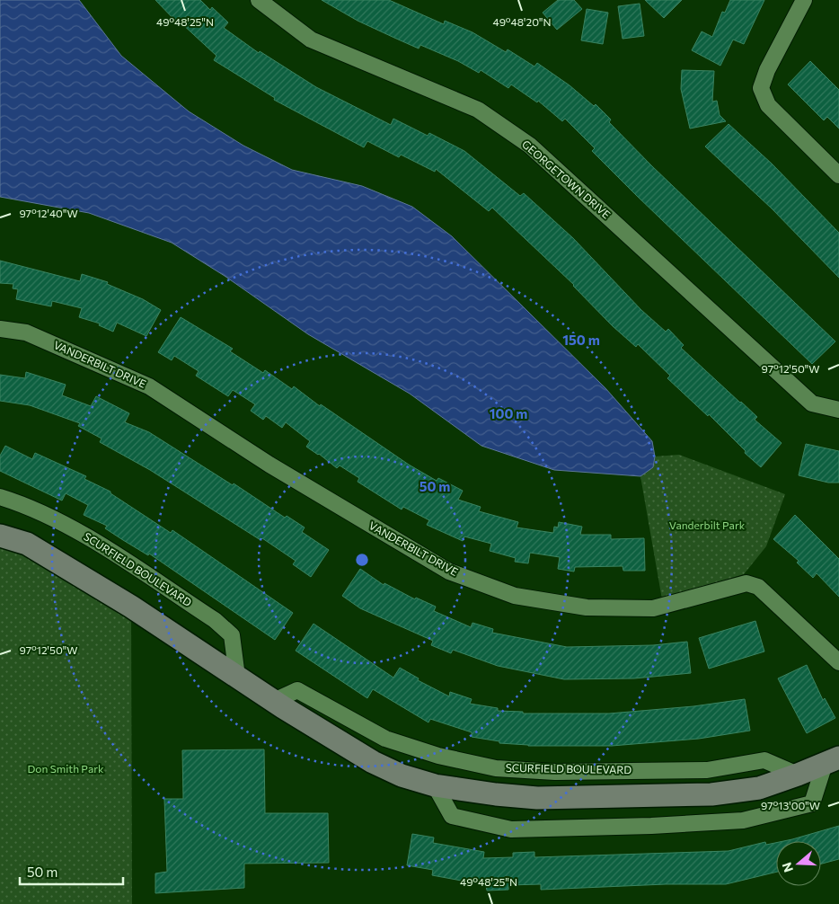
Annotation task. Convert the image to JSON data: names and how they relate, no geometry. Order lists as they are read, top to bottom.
{
  "streets": {
    "street": ["GEORGETOWN DRIVE", "VANDERBILT DRIVE", "SCURFIELD BOULEVARD"]
  },
  "parks": ["Vanderbilt Park", "Don Smith Park"],
  "scale_bar": "50 m",
  "north": "left",
  "coordinates": [
    "49°48'25\"N",
    "49°48'20\"N",
    "97°12'40\"W",
    "97°12'50\"W",
    "97°13'00\"W"
  ],
  "rings": ["150 m", "100 m", "50 m"]
}
